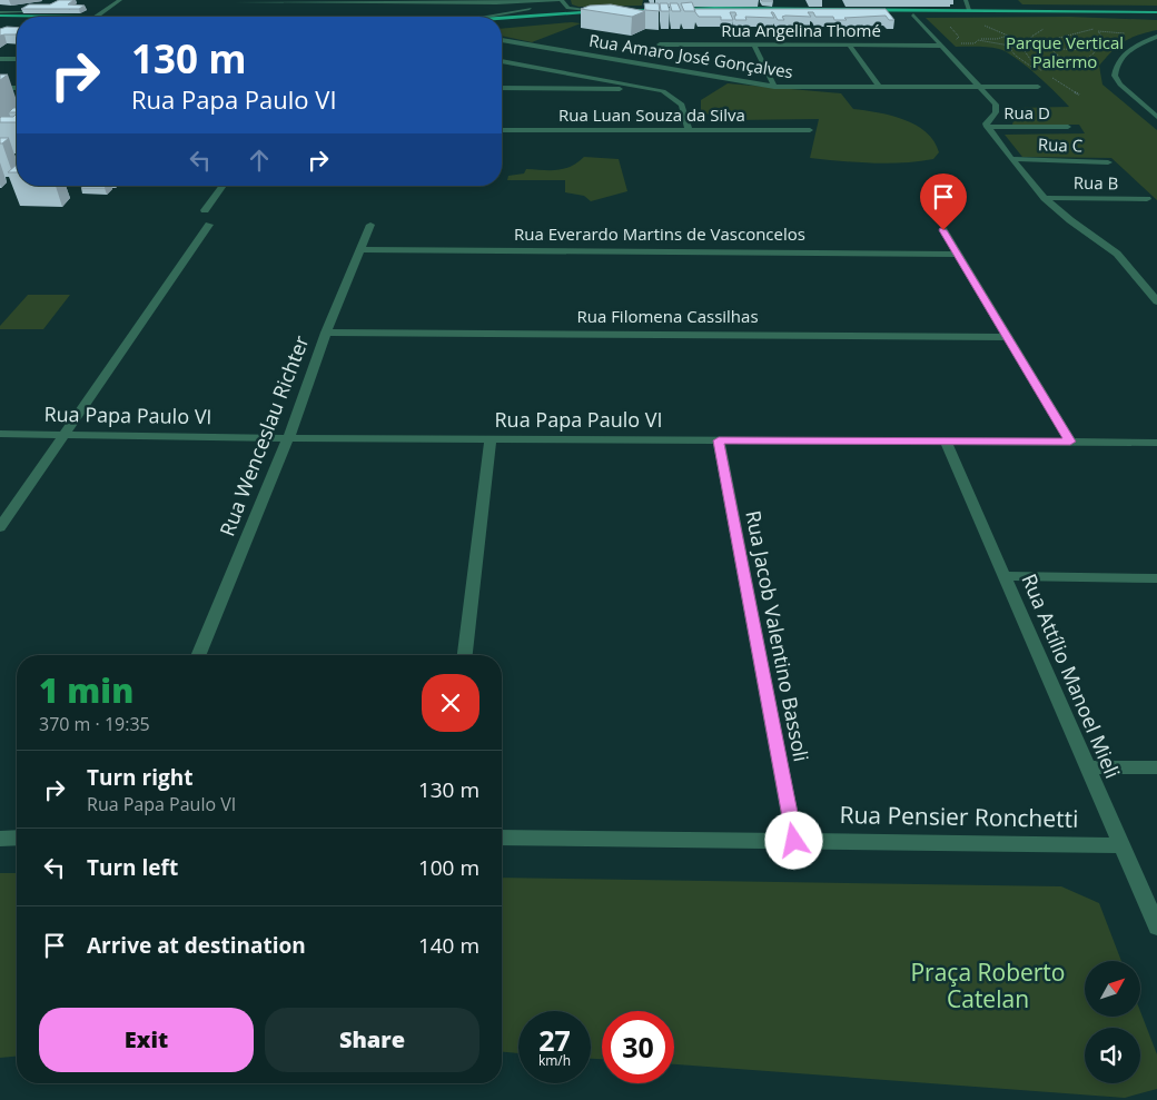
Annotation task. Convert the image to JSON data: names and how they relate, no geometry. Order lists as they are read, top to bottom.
{
  "streets": {
    "street": [
      "Rua Angelina Thomé",
      "Rua Amaro José Gonçalves",
      "Rua D",
      "Rua Luan Souza da Silva",
      "Rua C",
      "Rua B",
      "Rua Everardo Martins de Vasconcelos",
      "Rua Filomena Cassilhas",
      "Rua Papa Paulo VI",
      "Rua Wenceslau Richter",
      "Rua Jacob Valentino Bassoli",
      "Rua Attílio Manoel Mieli",
      "Rua Pensier Ronchetti"
    ]
  },
  "crossings": [
    ["Rua Everardo Martins de Vasconcelos", "Rua Wenceslau Richter"],
    ["Rua Filomena Cassilhas", "Rua Wenceslau Richter"],
    ["Rua Papa Paulo VI", "Rua Wenceslau Richter"],
    ["Rua Papa Paulo VI", "Rua Jacob Valentino Bassoli"],
    ["Rua Papa Paulo VI", "Rua Attílio Manoel Mieli"],
    ["Rua Jacob Valentino Bassoli", "Rua Pensier Ronchetti"],
    ["Rua Attílio Manoel Mieli", "Rua Pensier Ronchetti"]
  ],
  "parks": ["Parque Vertical Palermo", "Praça Roberto Catelan"],
  "north": "top right",
  "page": {
    "turn": ["130 m", "Rua Papa Paulo VI"],
    "heading": ["1 min", "370 m · 19:35"],
    "list": [
      {
        "name": "Turn right",
        "note": "Rua Papa Paulo VI",
        "value": "130 m"
      },
      {
        "name": "Turn left",
        "value": "100 m"
      },
      {
        "name": "Arrive at destination",
        "value": "140 m"
      }
    ],
    "buttons": ["Exit", "Share"],
    "speed": "27 km/h",
    "limit": "30"
  }
}
